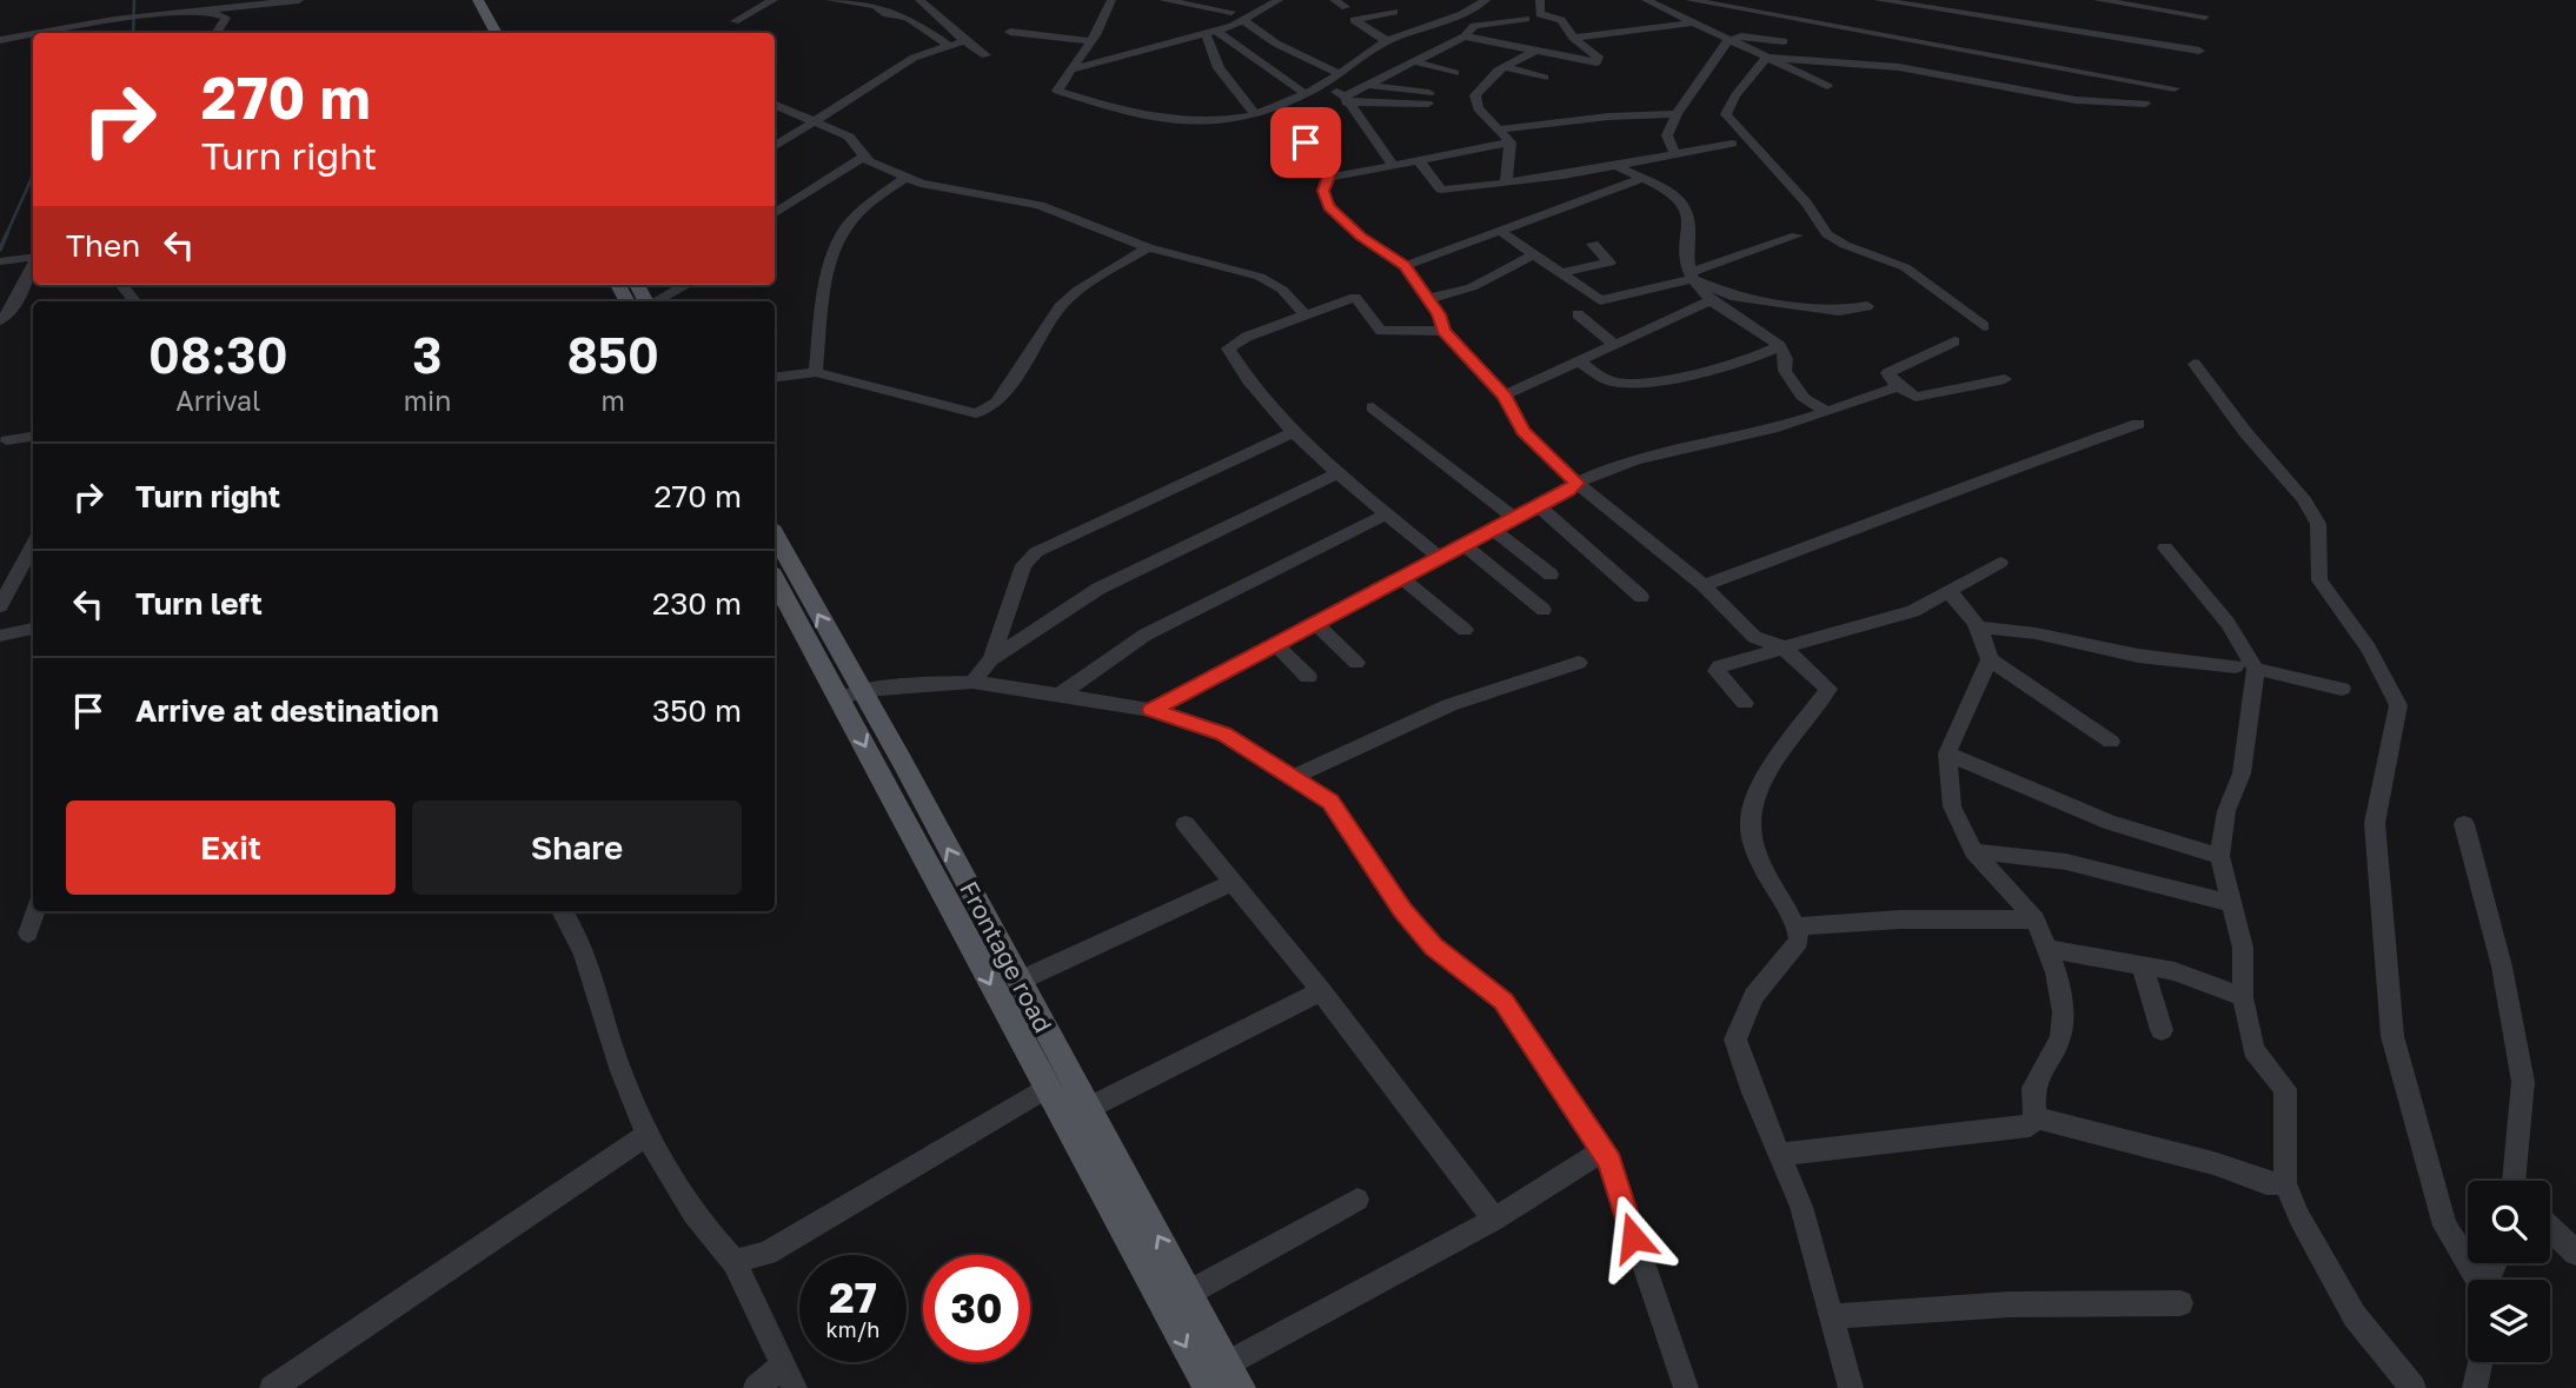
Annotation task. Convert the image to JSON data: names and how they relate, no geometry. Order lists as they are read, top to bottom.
{
  "streets": {
    "main road": ["Frontage road"]
  },
  "page": {
    "turn": ["270 m", "Turn right"],
    "then": "Then",
    "eta": [
      "08:30",
      "Arrival",
      "3",
      "min",
      "850",
      "m"
    ],
    "list": [
      {
        "name": "Turn right",
        "value": "270 m"
      },
      {
        "name": "Turn left",
        "value": "230 m"
      },
      {
        "name": "Arrive at destination",
        "value": "350 m"
      }
    ],
    "buttons": ["Exit", "Share"],
    "speed": "27 km/h",
    "limit": "30"
  }
}
